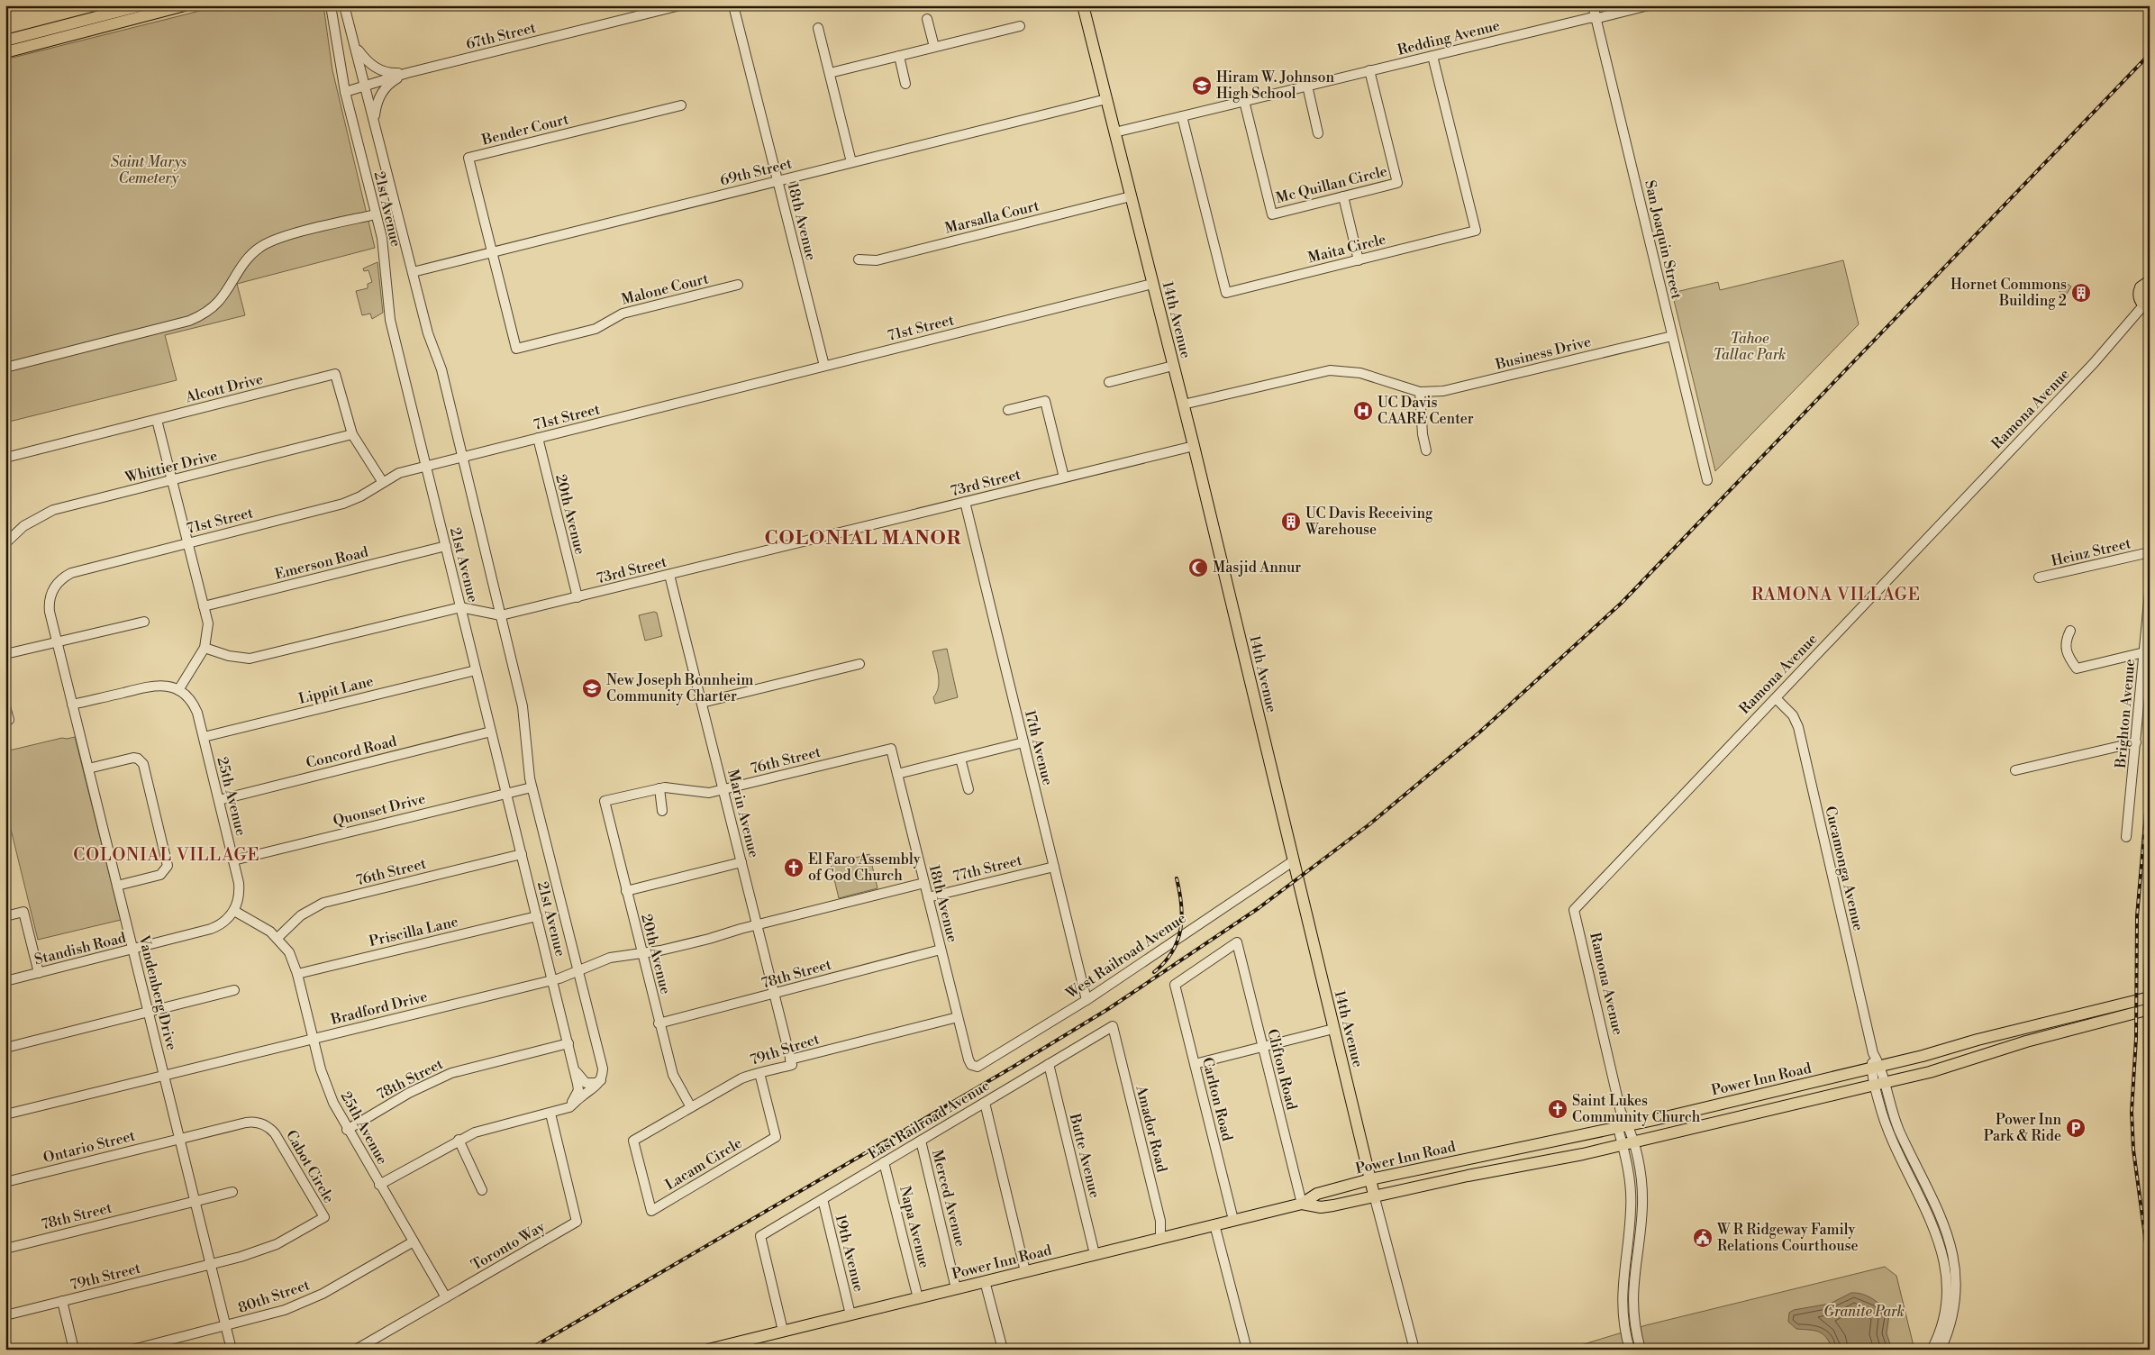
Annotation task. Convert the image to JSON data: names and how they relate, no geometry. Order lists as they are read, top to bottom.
{
  "streets": {
    "main road": ["14th Avenue", "Ramona Avenue", "Power Inn Road"],
    "street": [
      "67th Street",
      "Redding Avenue",
      "Bender Court",
      "69th Street",
      "Mc Quillan Circle",
      "21st Avenue",
      "Marsalla Court",
      "18th Avenue",
      "San Joaquin Street",
      "Maita Circle",
      "Malone Court",
      "71st Street",
      "Business Drive",
      "Alcott Drive",
      "Whittier Drive",
      "73rd Street",
      "20th Avenue",
      "Heinz Street",
      "Emerson Road",
      "Lippit Lane",
      "Brighton Avenue",
      "17th Avenue",
      "Concord Road",
      "76th Street",
      "25th Avenue",
      "Quonset Drive",
      "Marin Avenue",
      "77th Street",
      "Cucamonga Avenue",
      "Priscilla Lane",
      "Standish Road",
      "West Railroad Avenue",
      "78th Street",
      "Vandenberg Drive",
      "Bradford Drive",
      "79th Street",
      "Clifton Road",
      "Carlton Road",
      "East Railroad Avenue",
      "Amador Road",
      "Ontario Street",
      "Butte Avenue",
      "Lacam Circle",
      "Cabot Circle",
      "Merced Avenue",
      "Napa Avenue",
      "Toronto Way",
      "19th Avenue",
      "80th Street"
    ]
  },
  "crossings": [
    ["67th Street", "21st Avenue"],
    ["Redding Avenue", "Mc Quillan Circle"],
    ["Redding Avenue", "San Joaquin Street"],
    ["Redding Avenue", "Maita Circle"],
    ["Redding Avenue", "14th Avenue"],
    ["Bender Court", "69th Street"],
    ["Bender Court", "Malone Court"],
    ["69th Street", "21st Avenue"],
    ["69th Street", "18th Avenue"],
    ["69th Street", "Malone Court"],
    ["69th Street", "14th Avenue"],
    ["21st Avenue", "71st Street"],
    ["21st Avenue", "73rd Street"],
    ["21st Avenue", "Emerson Road"],
    ["21st Avenue", "Lippit Lane"],
    ["21st Avenue", "Concord Road"],
    ["21st Avenue", "76th Street"],
    ["21st Avenue", "Quonset Drive"],
    ["21st Avenue", "Priscilla Lane"],
    ["21st Avenue", "78th Street"],
    ["21st Avenue", "Bradford Drive"],
    ["Marsalla Court", "14th Avenue"],
    ["18th Avenue", "71st Street"],
    ["18th Avenue", "76th Street"],
    ["18th Avenue", "77th Street"],
    ["18th Avenue", "West Railroad Avenue"],
    ["18th Avenue", "78th Street"],
    ["18th Avenue", "79th Street"],
    ["San Joaquin Street", "Business Drive"],
    ["14th Avenue", "71st Street"],
    ["14th Avenue", "Business Drive"],
    ["14th Avenue", "73rd Street"],
    ["14th Avenue", "West Railroad Avenue"],
    ["14th Avenue", "Power Inn Road"],
    ["71st Street", "Alcott Drive"],
    ["71st Street", "20th Avenue"],
    ["71st Street", "Vandenberg Drive"],
    ["Alcott Drive", "Whittier Drive"],
    ["Ramona Avenue", "Cucamonga Avenue"],
    ["Ramona Avenue", "Power Inn Road"],
    ["73rd Street", "20th Avenue"],
    ["73rd Street", "17th Avenue"],
    ["73rd Street", "Marin Avenue"],
    ["20th Avenue", "76th Street"],
    ["20th Avenue", "78th Street"],
    ["20th Avenue", "Bradford Drive"],
    ["20th Avenue", "79th Street"],
    ["Lippit Lane", "25th Avenue"],
    ["17th Avenue", "77th Street"],
    ["17th Avenue", "West Railroad Avenue"],
    ["Concord Road", "25th Avenue"],
    ["76th Street", "25th Avenue"],
    ["76th Street", "Marin Avenue"],
    ["25th Avenue", "Quonset Drive"],
    ["25th Avenue", "Priscilla Lane"],
    ["25th Avenue", "Standish Road"],
    ["25th Avenue", "78th Street"],
    ["25th Avenue", "Bradford Drive"],
    ["25th Avenue", "Toronto Way"],
    ["25th Avenue", "80th Street"],
    ["Marin Avenue", "78th Street"],
    ["Marin Avenue", "Bradford Drive"],
    ["Marin Avenue", "79th Street"],
    ["Cucamonga Avenue", "Power Inn Road"],
    ["Standish Road", "Vandenberg Drive"],
    ["78th Street", "Vandenberg Drive"],
    ["Vandenberg Drive", "Bradford Drive"],
    ["Vandenberg Drive", "79th Street"],
    ["Vandenberg Drive", "Ontario Street"],
    ["Vandenberg Drive", "Cabot Circle"],
    ["Vandenberg Drive", "80th Street"],
    ["79th Street", "Lacam Circle"],
    ["79th Street", "Cabot Circle"],
    ["Clifton Road", "Power Inn Road"],
    ["Clifton Road", "Carlton Road"],
    ["Power Inn Road", "Carlton Road"],
    ["Power Inn Road", "East Railroad Avenue"],
    ["Power Inn Road", "Amador Road"],
    ["Power Inn Road", "Butte Avenue"],
    ["Power Inn Road", "Merced Avenue"],
    ["Power Inn Road", "Napa Avenue"],
    ["Power Inn Road", "19th Avenue"],
    ["East Railroad Avenue", "Amador Road"],
    ["East Railroad Avenue", "Butte Avenue"],
    ["East Railroad Avenue", "Merced Avenue"],
    ["East Railroad Avenue", "Napa Avenue"],
    ["East Railroad Avenue", "19th Avenue"],
    ["Ontario Street", "Cabot Circle"]
  ],
  "districts": ["COLONIAL MANOR", "RAMONA VILLAGE", "COLONIAL VILLAGE"],
  "parks": ["Saint Marys Cemetery", "Tahoe Tallac Park", "Granite Park"],
  "places": {
    "school or university": ["Hiram W. Johnson High School", "New Joseph Bonnheim Community Charter"],
    "building": ["Hornet Commons Building 2", "UC Davis Receiving Warehouse"],
    "hospital": ["UC Davis CAARE Center"],
    "mosque": ["Masjid Annur"],
    "church": ["El Faro Assembly of God Church", "Saint Lukes Community Church"],
    "parking": ["Power Inn Park & Ride"],
    "public building": ["W R Ridgeway Family Relations Courthouse"]
  }
}
